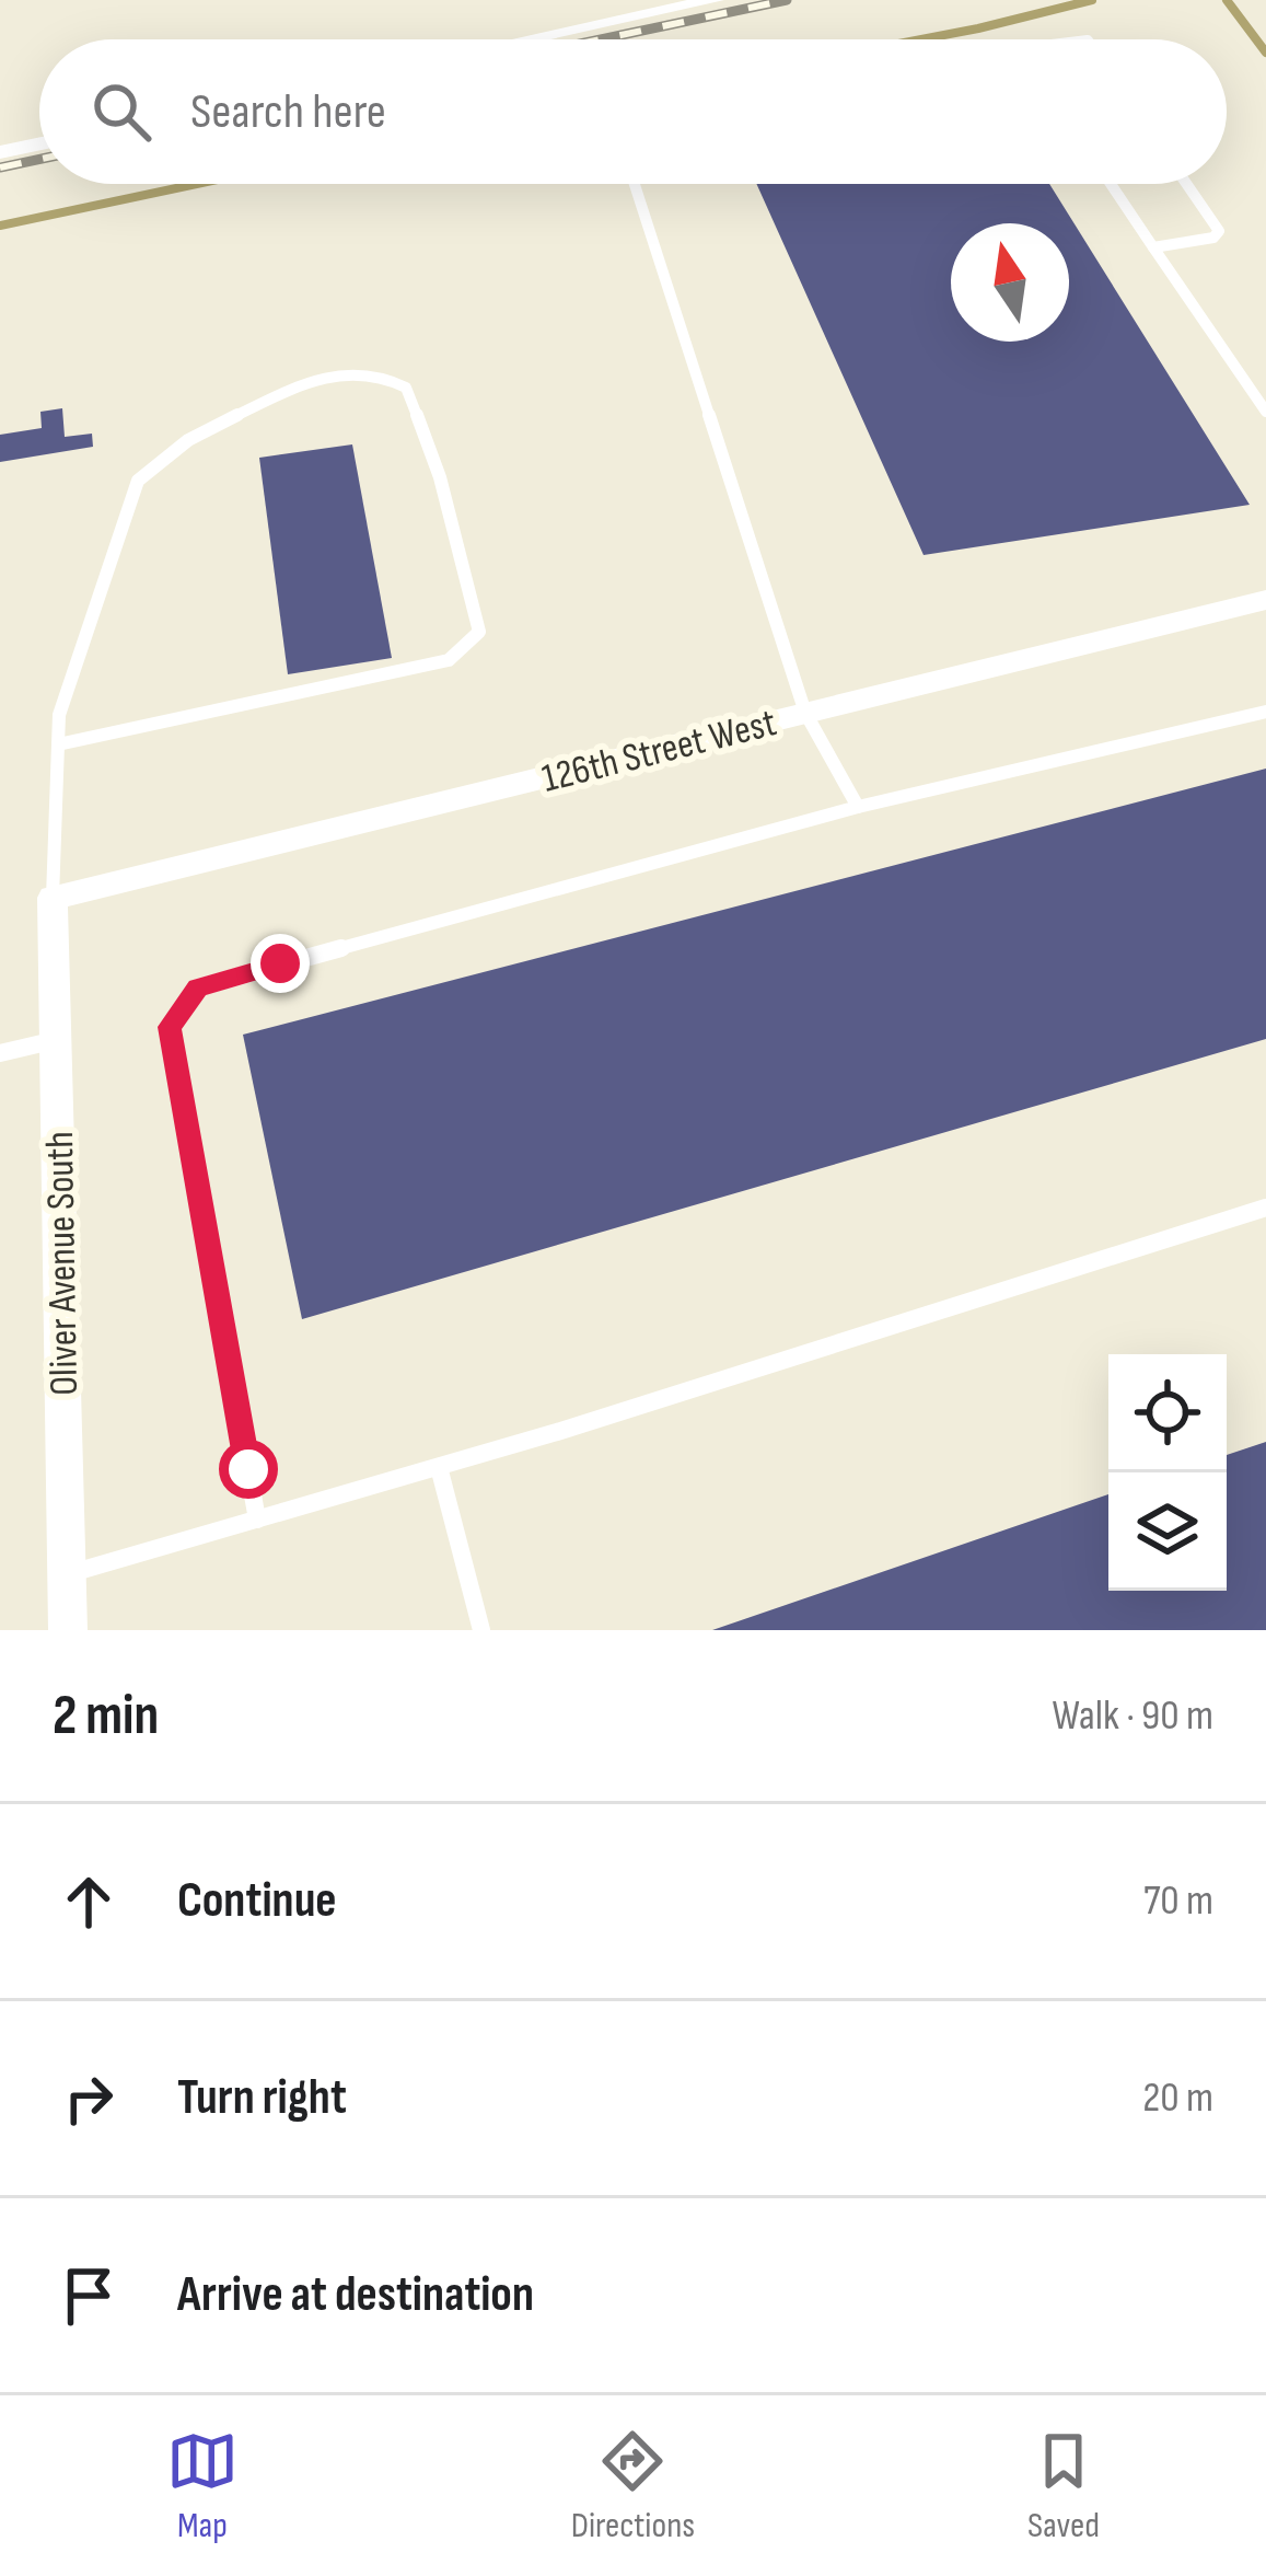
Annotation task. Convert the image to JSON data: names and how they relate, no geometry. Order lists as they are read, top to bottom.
{
  "streets": {
    "street": ["126th Street West", "Oliver Avenue South"]
  },
  "crossings": [
    ["126th Street West", "Oliver Avenue South"]
  ],
  "north": "top",
  "page": {
    "search": "Search here",
    "heading": ["2 min", "Walk · 90 m"],
    "list": [
      ["Continue", "70 m"],
      ["Turn right", "20 m"],
      "Arrive at destination"
    ],
    "nav": ["Map", "Directions", "Saved"]
  }
}
